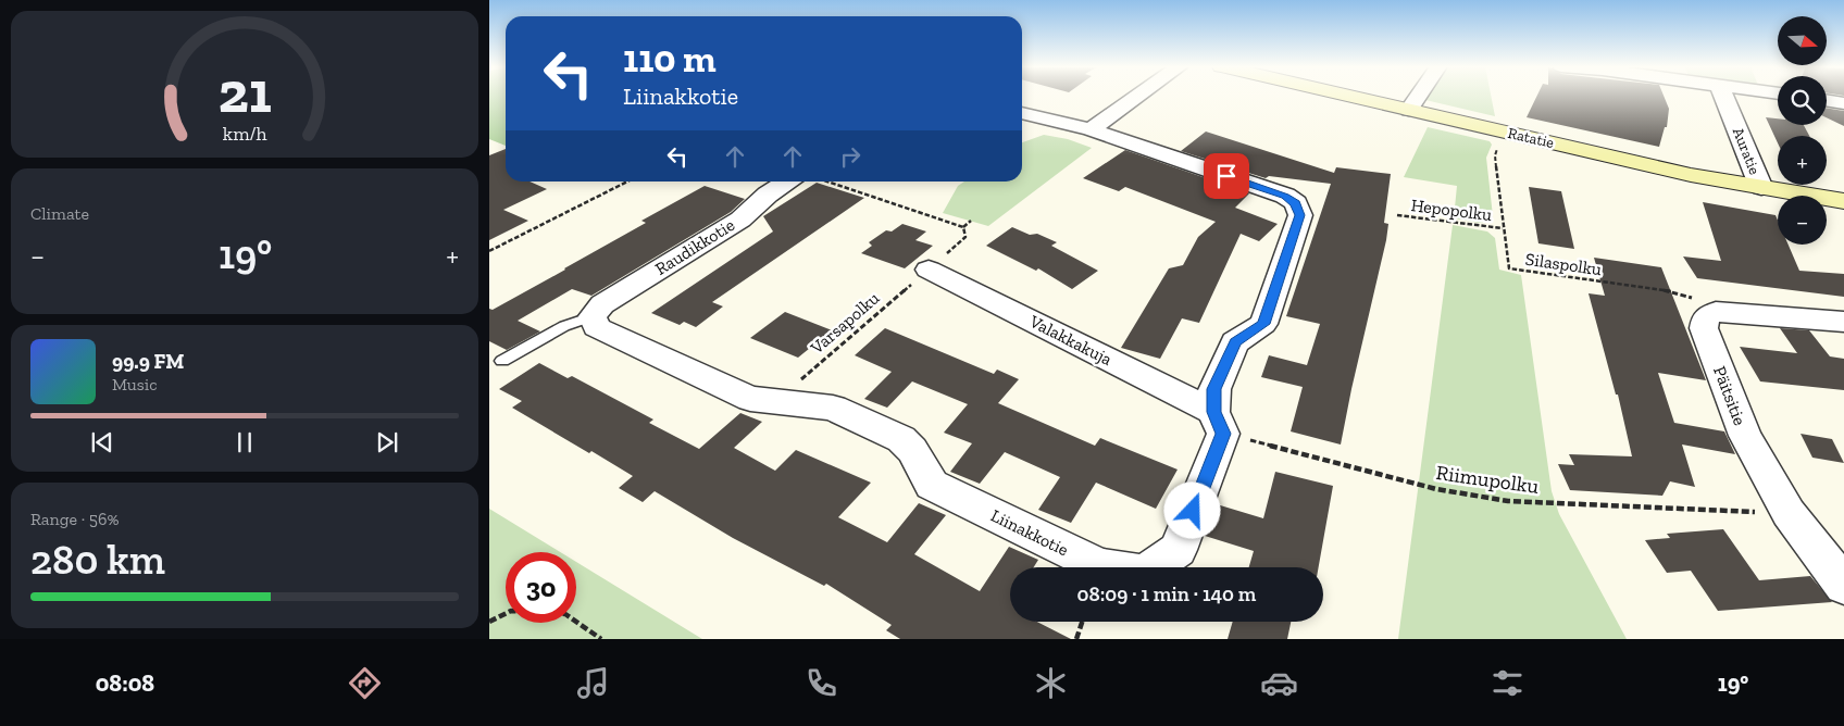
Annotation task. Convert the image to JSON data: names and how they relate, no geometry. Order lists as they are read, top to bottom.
{
  "streets": {
    "street": [
      "Ratatie",
      "Auratie",
      "Raudikkotie",
      "Valakkakuja",
      "Päitsitie",
      "Liinakkotie"
    ],
    "path": [
      "Hepopolku",
      "Silaspolku",
      "Varsapolku",
      "Riimupolku"
    ]
  },
  "crossings": [
    ["Ratatie", "Auratie"],
    ["Ratatie", "Silaspolku"],
    ["Hepopolku", "Silaspolku"],
    ["Raudikkotie", "Liinakkotie"],
    ["Silaspolku", "Päitsitie"],
    ["Varsapolku", "Valakkakuja"],
    ["Varsapolku", "Liinakkotie"],
    ["Valakkakuja", "Riimupolku"],
    ["Valakkakuja", "Liinakkotie"],
    ["Riimupolku", "Liinakkotie"]
  ],
  "north": "right",
  "page": {
    "map_buttons": ["+", "−"],
    "turn": ["110 m", "Liinakkotie"],
    "tile": [
      "Climate",
      ["Range · 56%", "280 km"]
    ],
    "heat": ["−", "19°", "+"],
    "song": ["99.9 FM", "Music"],
    "limit": "30",
    "trip": "08:09 · 1 min · 140 m",
    "tabs": ["08:08", "19°"],
    "gauge": ["21", "km/h"]
  }
}
